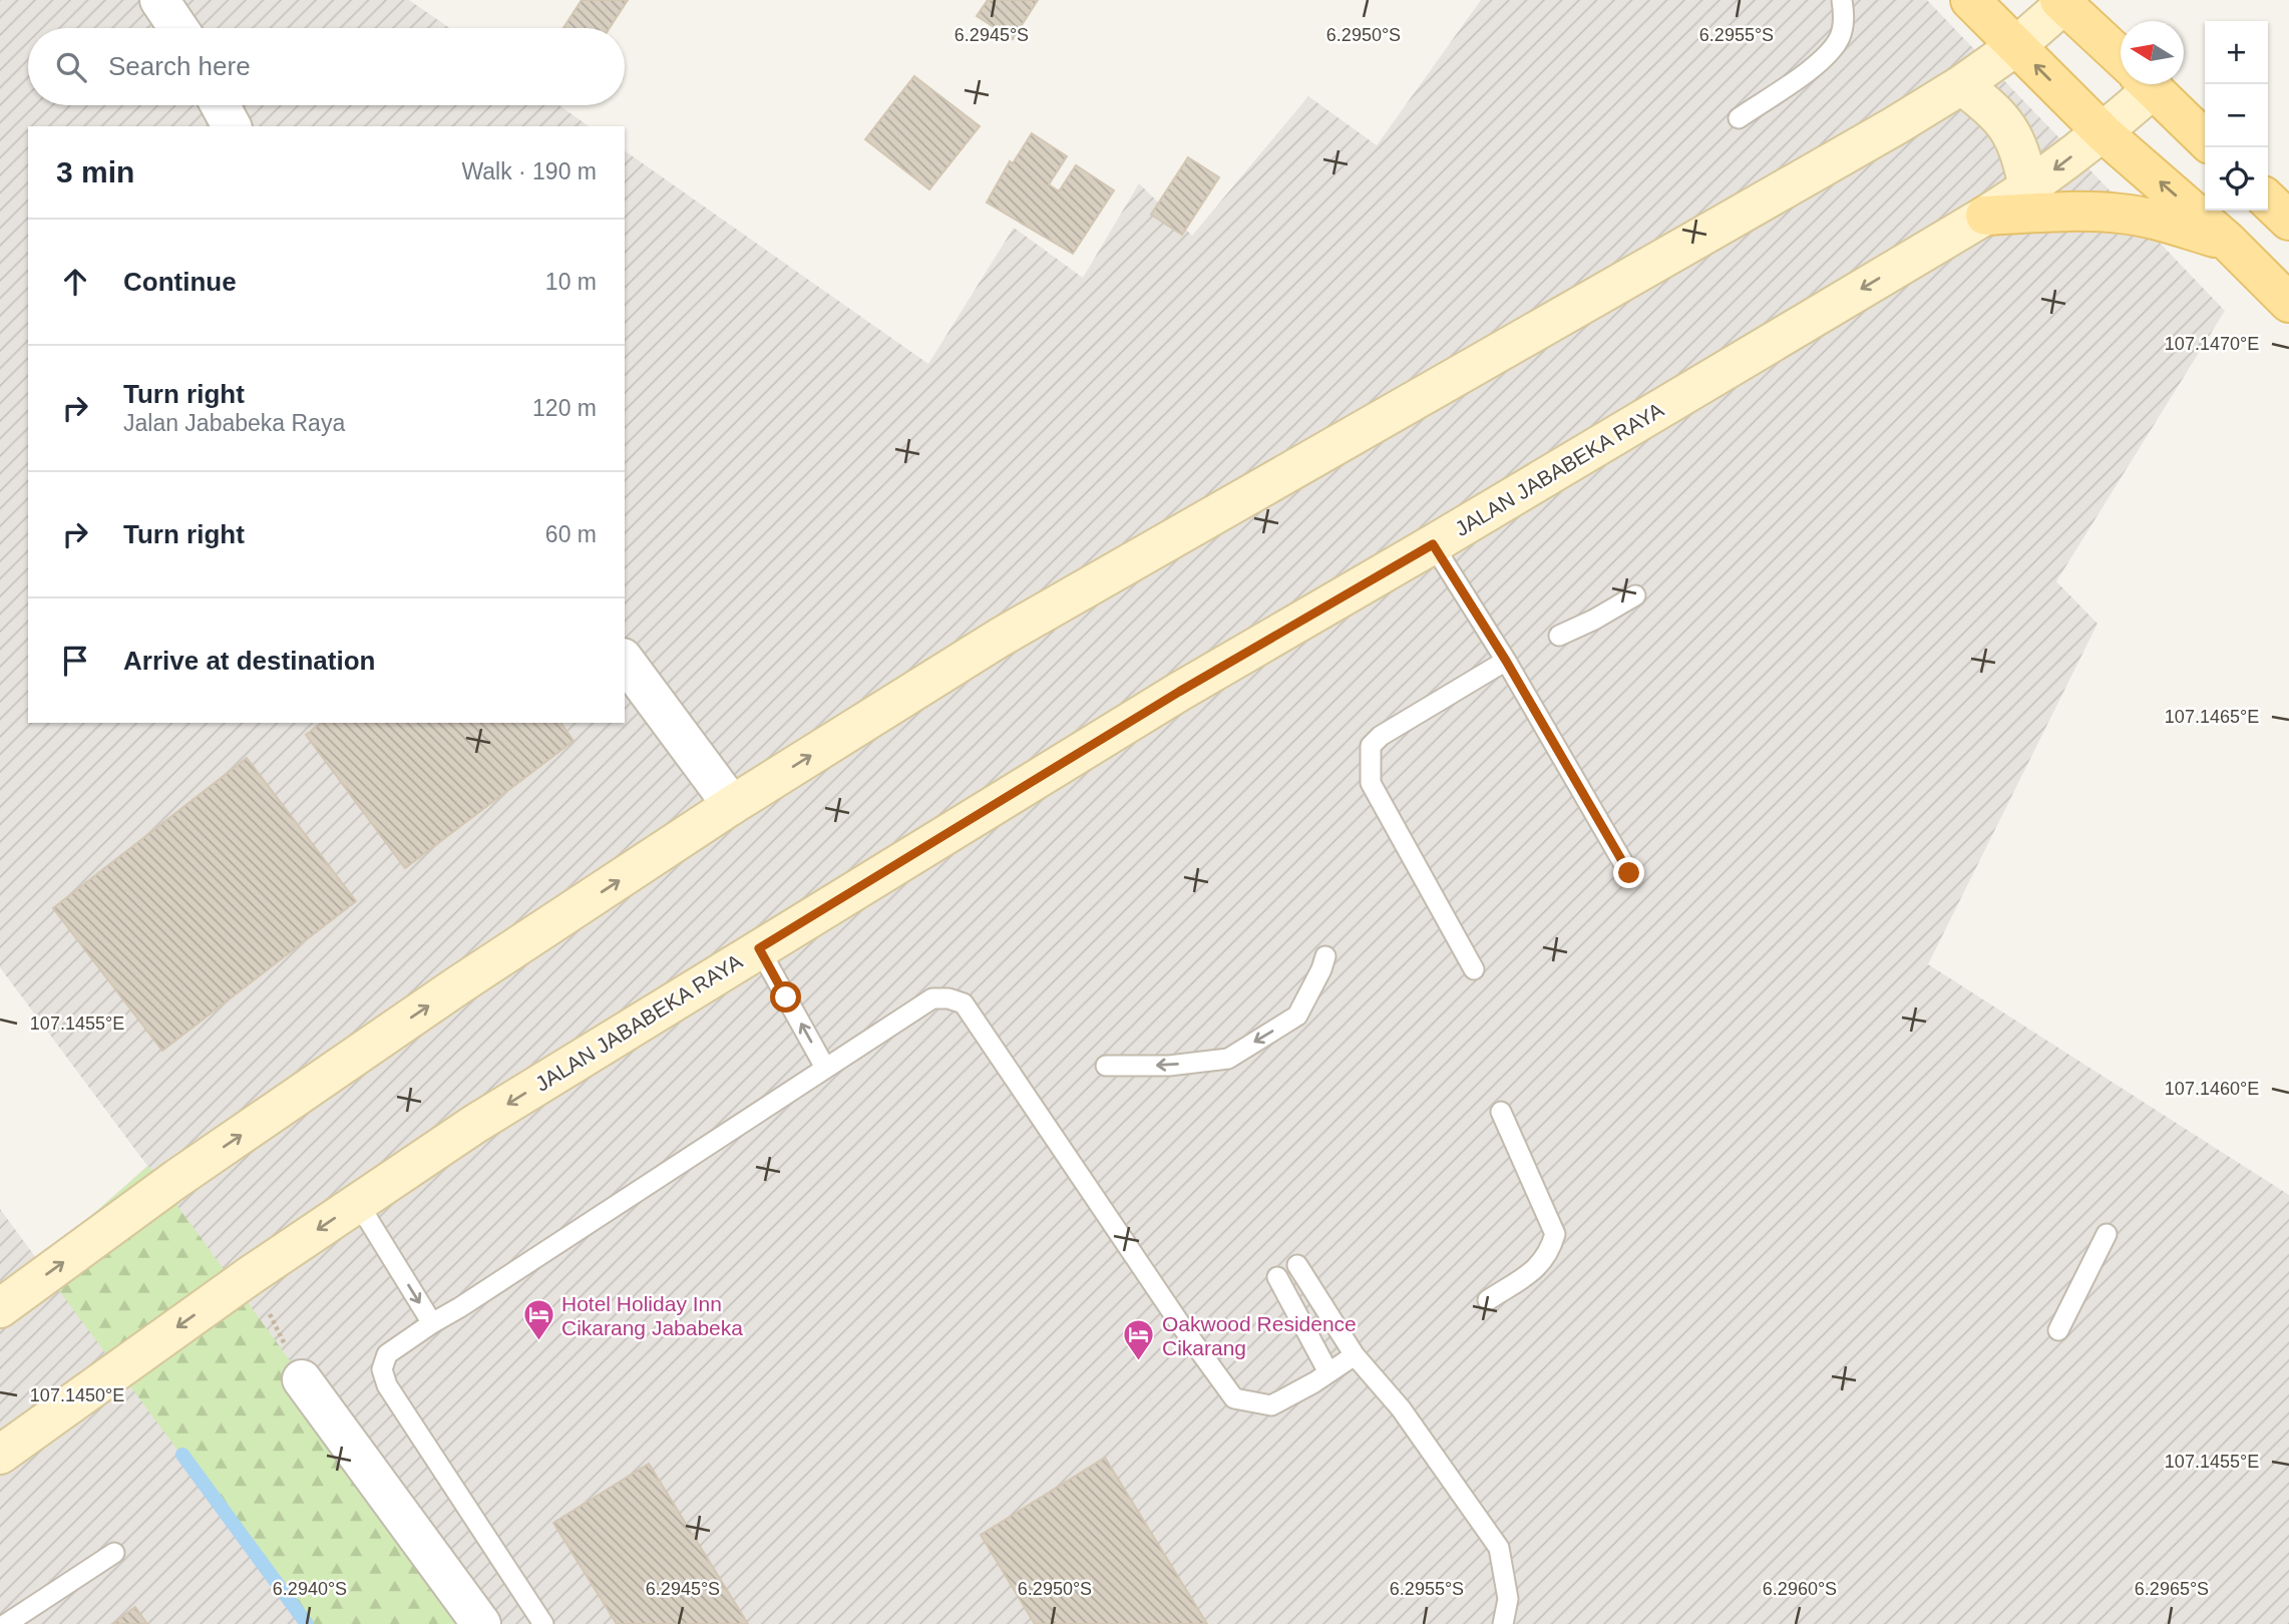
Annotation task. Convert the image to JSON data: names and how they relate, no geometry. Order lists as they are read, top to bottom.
{
  "streets": {
    "main road": ["JALAN JABABEKA RAYA"]
  },
  "places": {
    "hotel": ["Hotel Holiday Inn Cikarang Jababeka", "Oakwood Residence Cikarang"]
  },
  "north": "left",
  "page": {
    "map_buttons": ["+", "−"],
    "search": "Search here",
    "heading": ["3 min", "Walk · 190 m"],
    "list": [
      ["Continue", "10 m"],
      ["Turn right", "Jalan Jababeka Raya", "120 m"],
      ["Turn right", "60 m"],
      "Arrive at destination"
    ]
  },
  "coordinates": [
    "6.2945°S",
    "6.2950°S",
    "6.2955°S",
    "107.1470°E",
    "107.1465°E",
    "107.1455°E",
    "107.1460°E",
    "107.1450°E",
    "6.2940°S",
    "6.2960°S",
    "6.2965°S"
  ]
}
